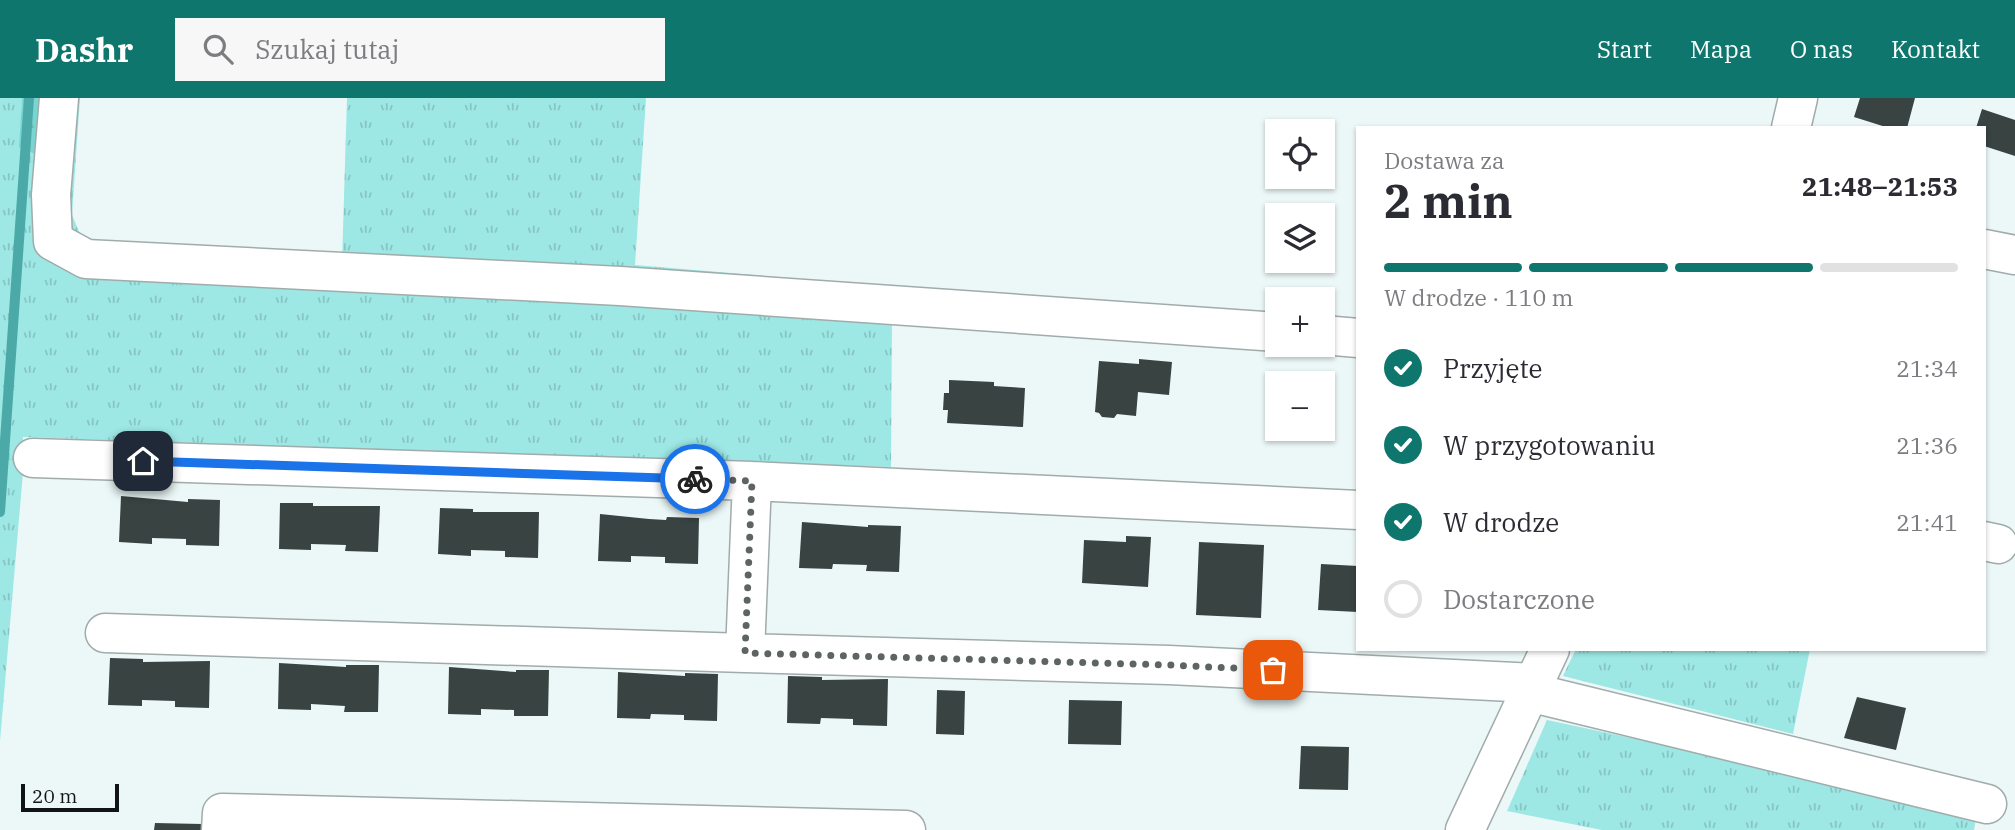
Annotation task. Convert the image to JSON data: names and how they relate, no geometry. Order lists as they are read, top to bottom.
{
  "scale_bar": "20 m",
  "page": {
    "header": "Dashr",
    "search": "Szukaj tutaj",
    "nav": [
      "Start",
      "Mapa",
      "O nas",
      "Kontakt"
    ],
    "map_buttons": ["+", "−"],
    "heading": ["2 min", "Dostawa za", "21:48–21:53"],
    "bar": "W drodze · 110 m",
    "list": [
      ["Przyjęte", "21:34"],
      ["W przygotowaniu", "21:36"],
      ["W drodze", "21:41"],
      "Dostarczone"
    ],
    "scale": "20 m"
  }
}
